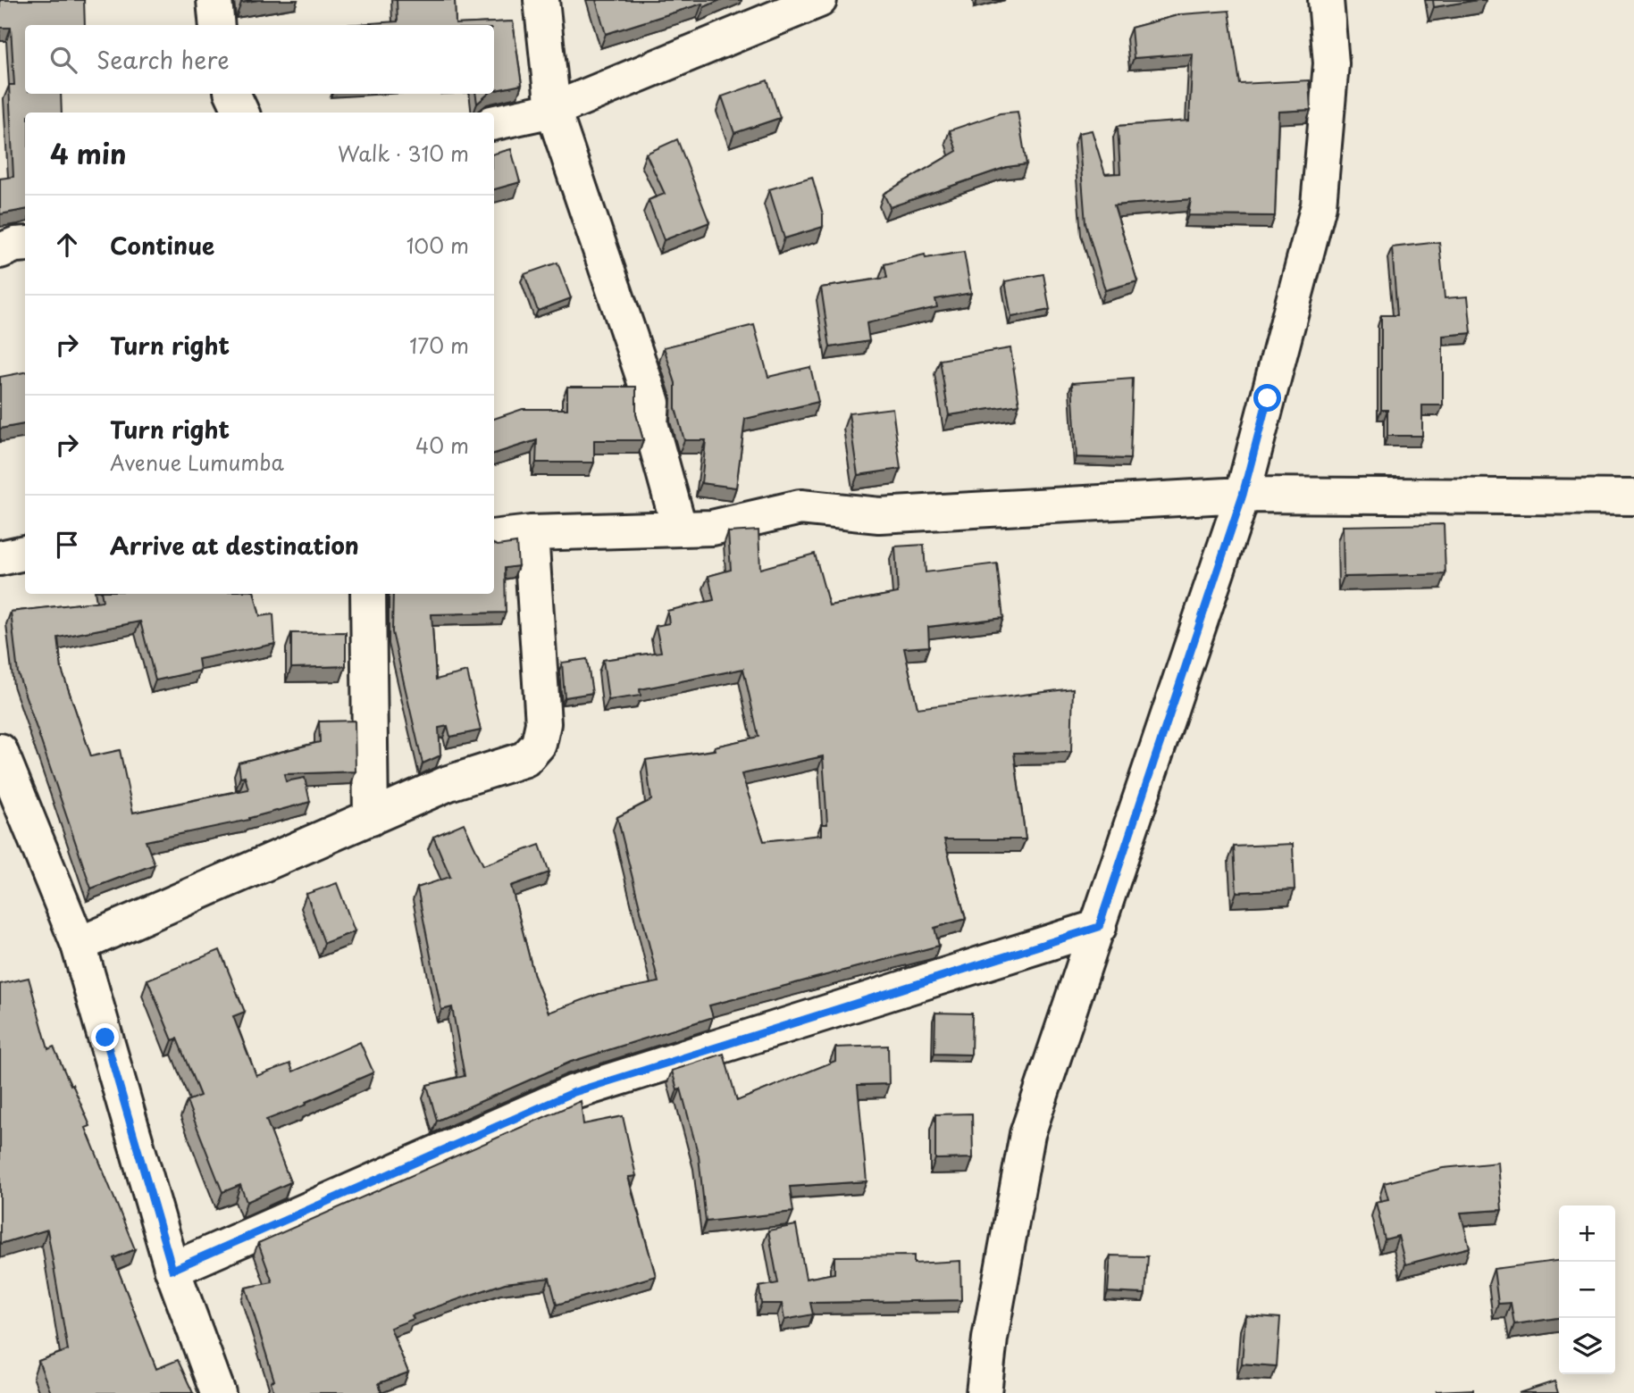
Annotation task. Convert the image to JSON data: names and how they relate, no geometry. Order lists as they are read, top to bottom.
{
  "page": {
    "search": "Search here",
    "heading": ["4 min", "Walk · 310 m"],
    "list": [
      ["Continue", "100 m"],
      ["Turn right", "170 m"],
      ["Turn right", "Avenue Lumumba", "40 m"],
      "Arrive at destination"
    ],
    "map_buttons": ["+", "−"]
  }
}
